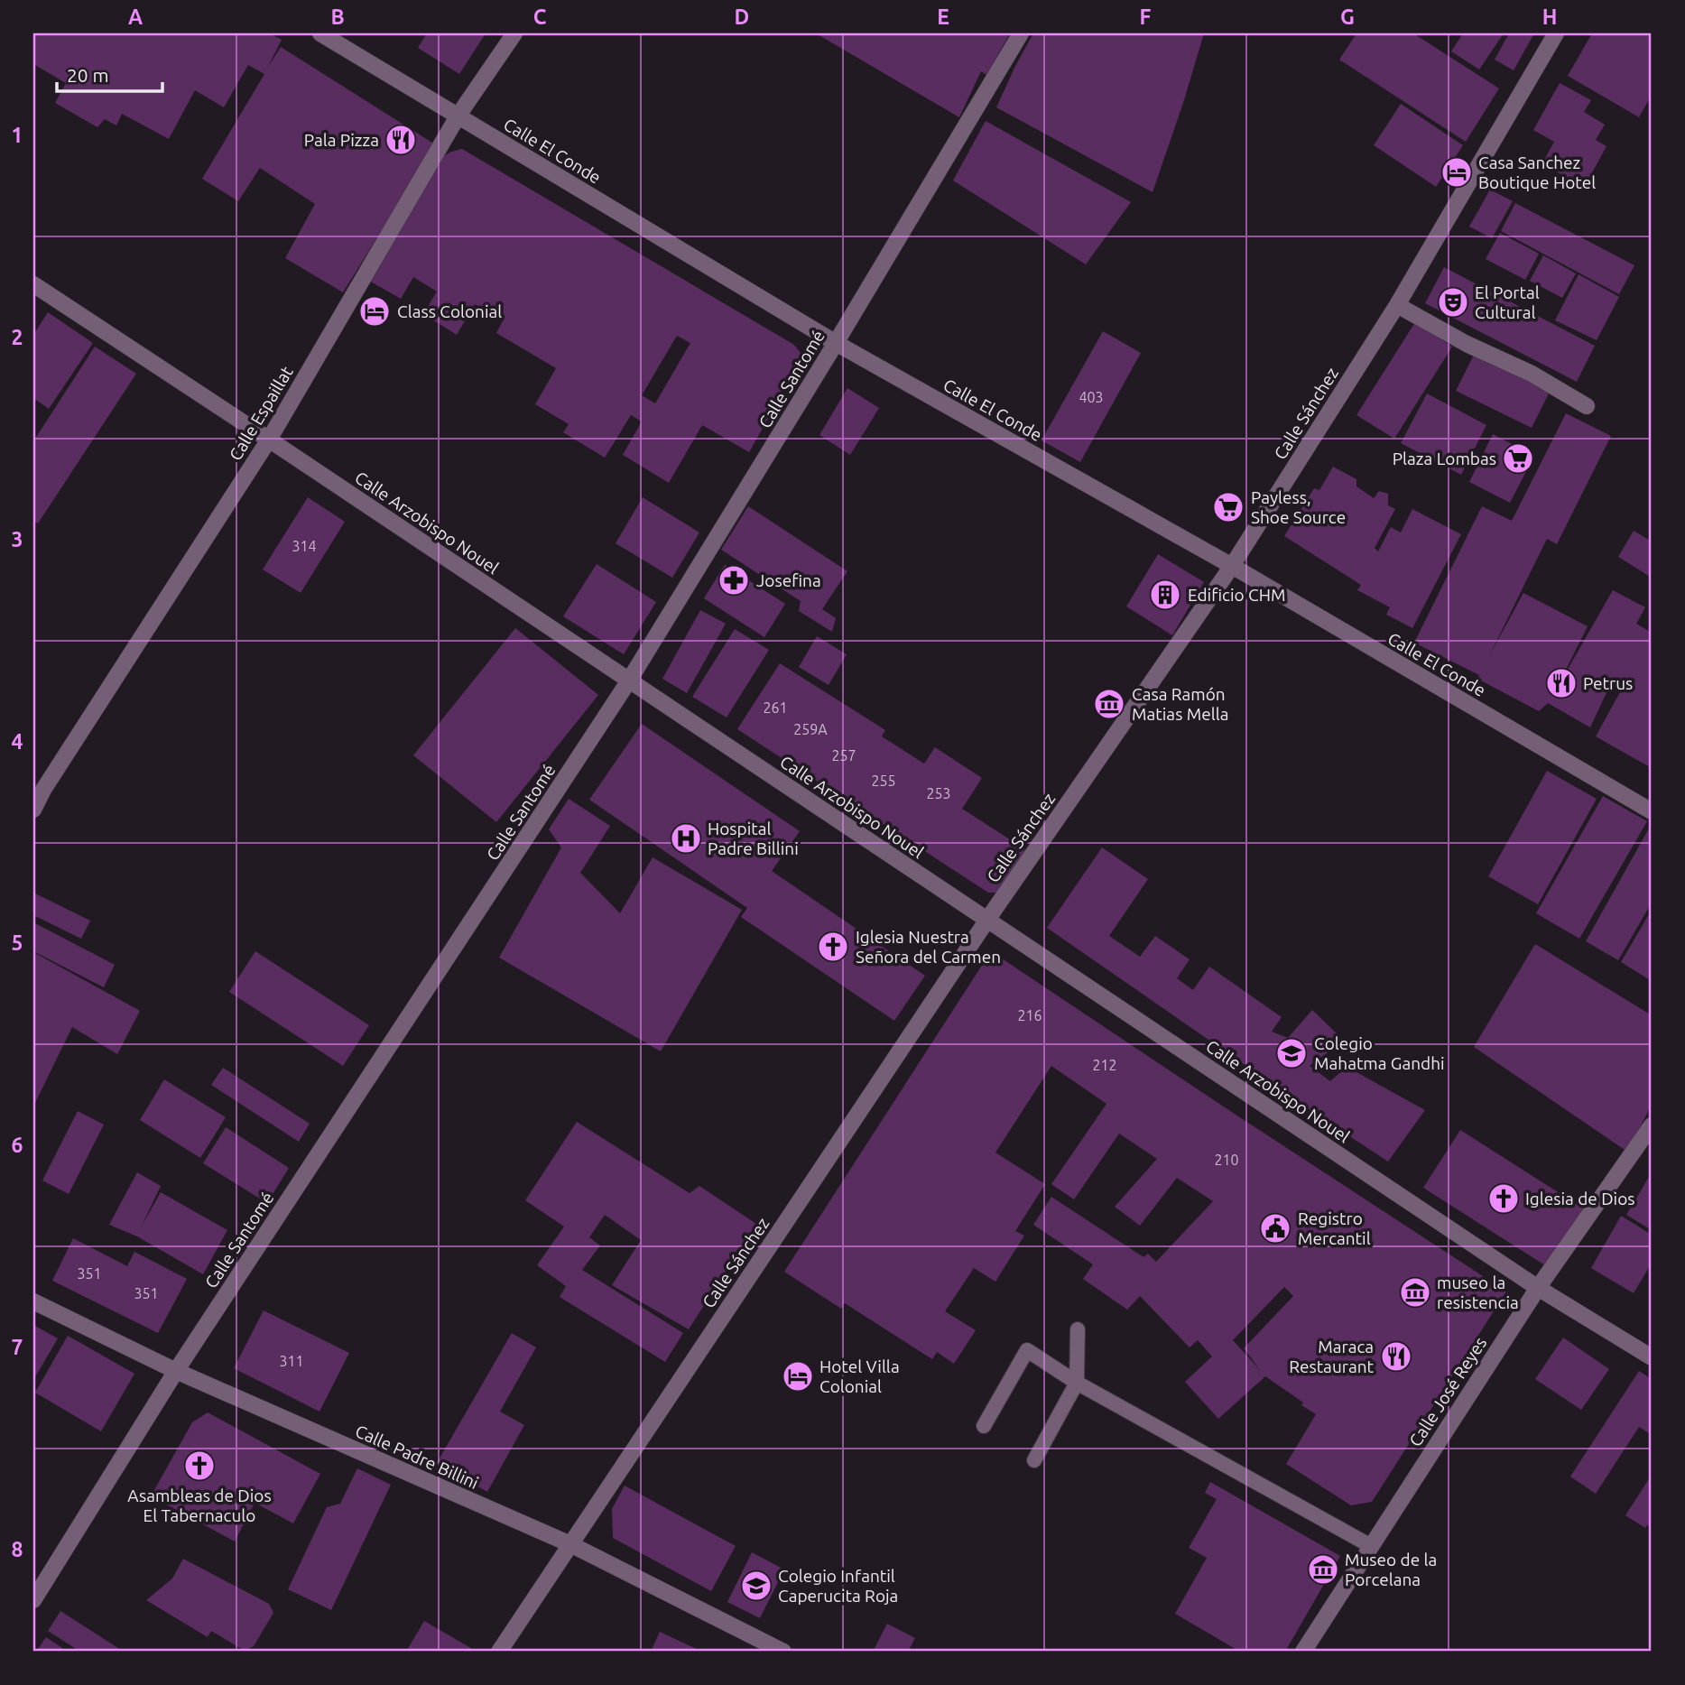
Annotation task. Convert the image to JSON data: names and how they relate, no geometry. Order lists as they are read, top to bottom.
{
  "streets": {
    "street": [
      "Calle El Conde",
      "Calle Santomé",
      "Calle Espaillat",
      "Calle Sánchez",
      "Calle Arzobispo Nouel",
      "Calle José Reyes",
      "Calle Padre Billini"
    ]
  },
  "crossings": [
    ["Calle El Conde", "Calle Santomé"],
    ["Calle El Conde", "Calle Espaillat"],
    ["Calle El Conde", "Calle Sánchez"],
    ["Calle Santomé", "Calle Arzobispo Nouel"],
    ["Calle Santomé", "Calle Padre Billini"],
    ["Calle Espaillat", "Calle Arzobispo Nouel"],
    ["Calle Sánchez", "Calle Arzobispo Nouel"],
    ["Calle Sánchez", "Calle Padre Billini"],
    ["Calle Arzobispo Nouel", "Calle José Reyes"]
  ],
  "places": {
    "restaurant": ["Pala Pizza", "Petrus", "Maraca Restaurant"],
    "hotel": ["Casa Sanchez Boutique Hotel", "Class Colonial", "Hotel Villa Colonial"],
    "theatre": ["El Portal Cultural"],
    "supermarket": ["Plaza Lombas", "Payless, Shoe Source"],
    "pharmacy": ["Josefina"],
    "building": ["Edificio CHM"],
    "museum": ["Casa Ramón Matias Mella", "museo la resistencia", "Museo de la Porcelana"],
    "hospital": ["Hospital Padre Billini"],
    "church": ["Iglesia Nuestra Señora del Carmen", "Iglesia de Dios", "Asambleas de Dios El Tabernaculo"],
    "school or university": ["Colegio Mahatma Gandhi", "Colegio Infantil Caperucita Roja"],
    "public building": ["Registro Mercantil"]
  },
  "house_numbers": [
    "403",
    "314",
    "261",
    "259A",
    "257",
    "255",
    "253",
    "216",
    "212",
    "210",
    "351",
    "351",
    "311"
  ],
  "scale_bar": "20 m",
  "grid": {
    "columns": [
      "A",
      "B",
      "C",
      "D",
      "E",
      "F",
      "G",
      "H"
    ],
    "rows": [
      "1",
      "2",
      "3",
      "4",
      "5",
      "6",
      "7",
      "8"
    ]
  }
}
